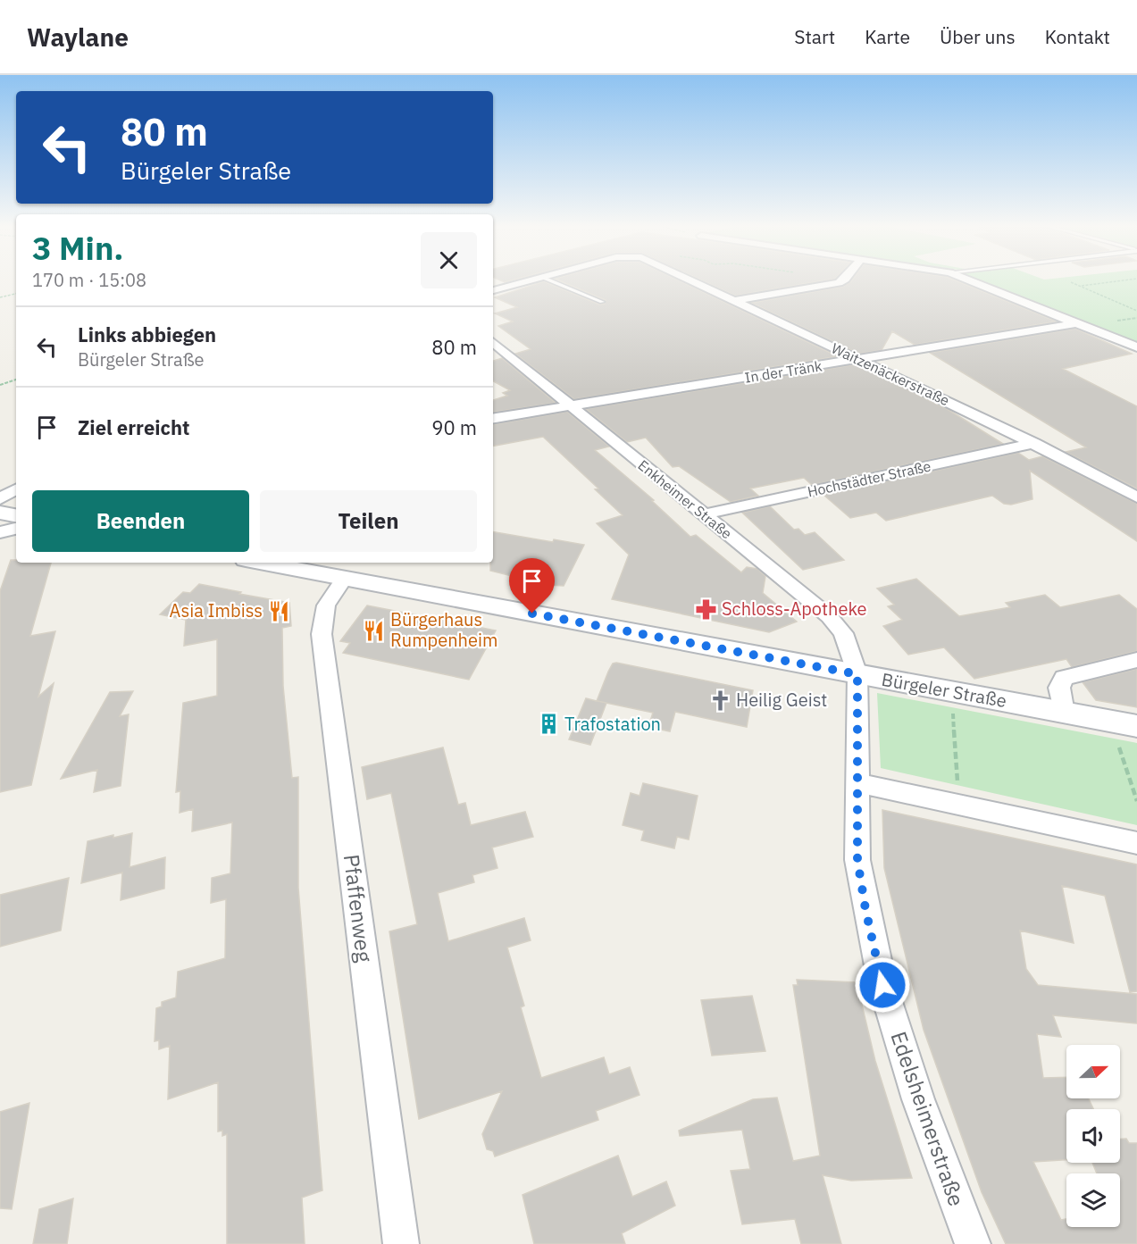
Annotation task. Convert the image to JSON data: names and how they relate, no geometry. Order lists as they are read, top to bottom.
{
  "streets": {
    "street": [
      "In der Tränk",
      "Waitzenäckerstraße",
      "Hochstädter Straße",
      "Enkheimer Straße",
      "Bürgeler Straße",
      "Pfaffenweg",
      "Edelsheimerstraße"
    ]
  },
  "crossings": [
    ["In der Tränk", "Waitzenäckerstraße"],
    ["In der Tränk", "Enkheimer Straße"],
    ["Waitzenäckerstraße", "Hochstädter Straße"],
    ["Hochstädter Straße", "Enkheimer Straße"],
    ["Enkheimer Straße", "Bürgeler Straße"],
    ["Enkheimer Straße", "Edelsheimerstraße"],
    ["Bürgeler Straße", "Pfaffenweg"],
    ["Bürgeler Straße", "Edelsheimerstraße"]
  ],
  "places": {
    "pharmacy": ["Schloss-Apotheke"],
    "restaurant": ["Asia Imbiss", "Bürgerhaus Rumpenheim"],
    "church": ["Heilig Geist"],
    "building": ["Trafostation"]
  },
  "north": "right",
  "page": {
    "header": "Waylane",
    "nav": [
      "Start",
      "Karte",
      "Über uns",
      "Kontakt"
    ],
    "turn": ["80 m", "Bürgeler Straße"],
    "heading": ["3 Min.", "170 m · 15:08"],
    "list": [
      {
        "name": "Links abbiegen",
        "note": "Bürgeler Straße",
        "value": "80 m"
      },
      {
        "name": "Ziel erreicht",
        "value": "90 m"
      }
    ],
    "buttons": ["Beenden", "Teilen"]
  }
}
